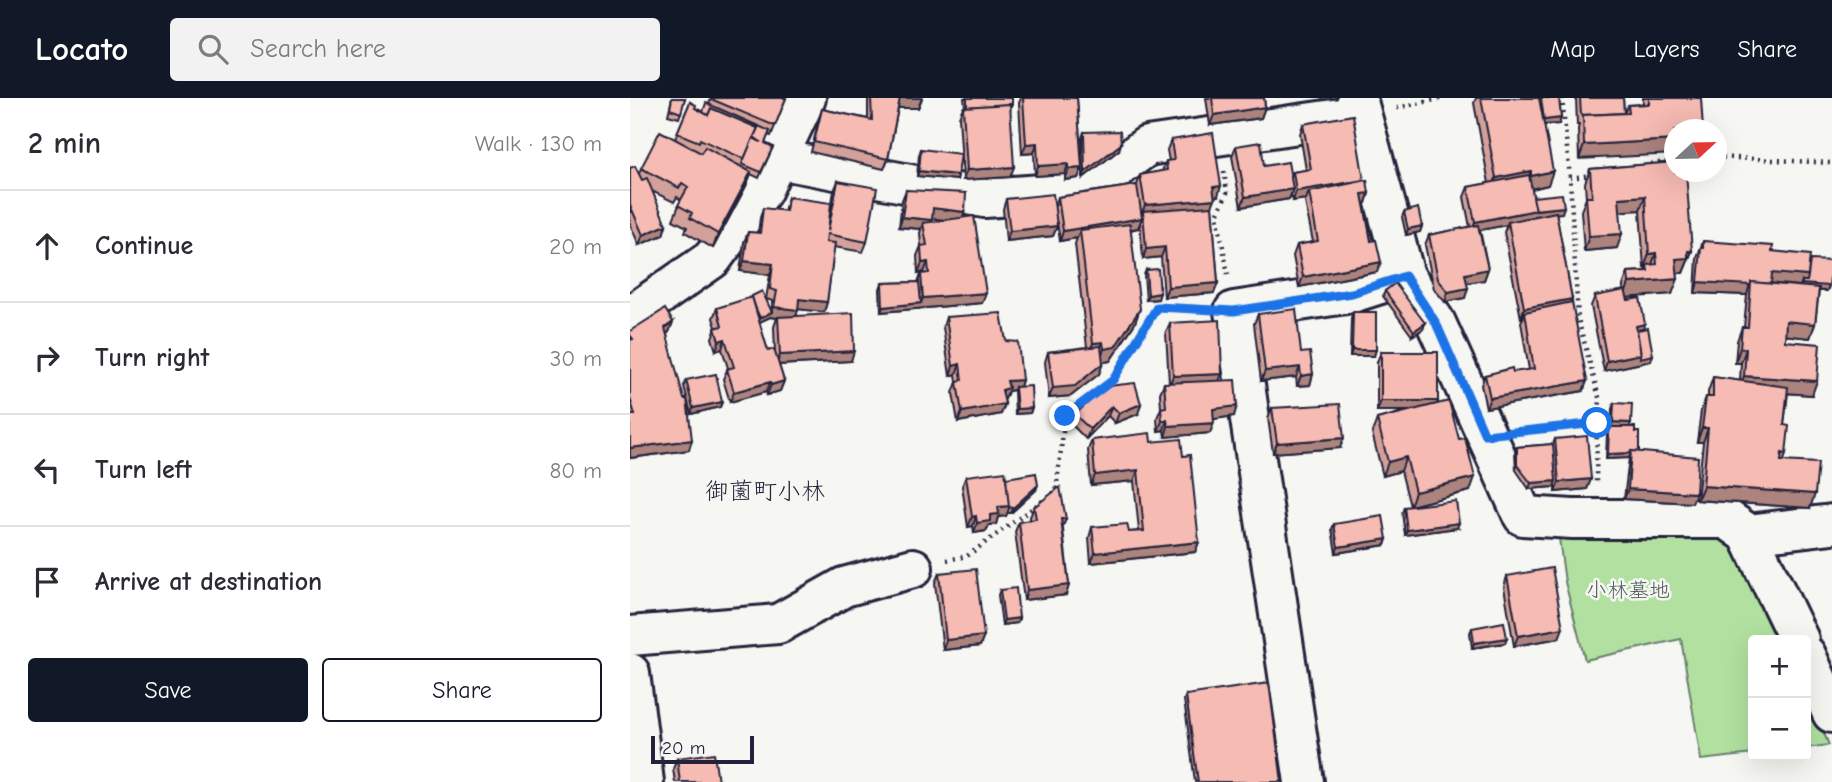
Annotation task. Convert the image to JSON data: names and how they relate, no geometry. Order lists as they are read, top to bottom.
{
  "districts": ["御薗町小林"],
  "parks": ["小林墓地"],
  "scale_bar": "20 m",
  "north": "right",
  "page": {
    "header": "Locato",
    "search": "Search here",
    "nav": ["Map", "Layers", "Share"],
    "heading": ["2 min", "Walk · 130 m"],
    "list": [
      ["Continue", "20 m"],
      ["Turn right", "30 m"],
      ["Turn left", "80 m"],
      "Arrive at destination"
    ],
    "map_buttons": ["+", "−"],
    "buttons": ["Save", "Share"],
    "scale": "20 m"
  }
}
